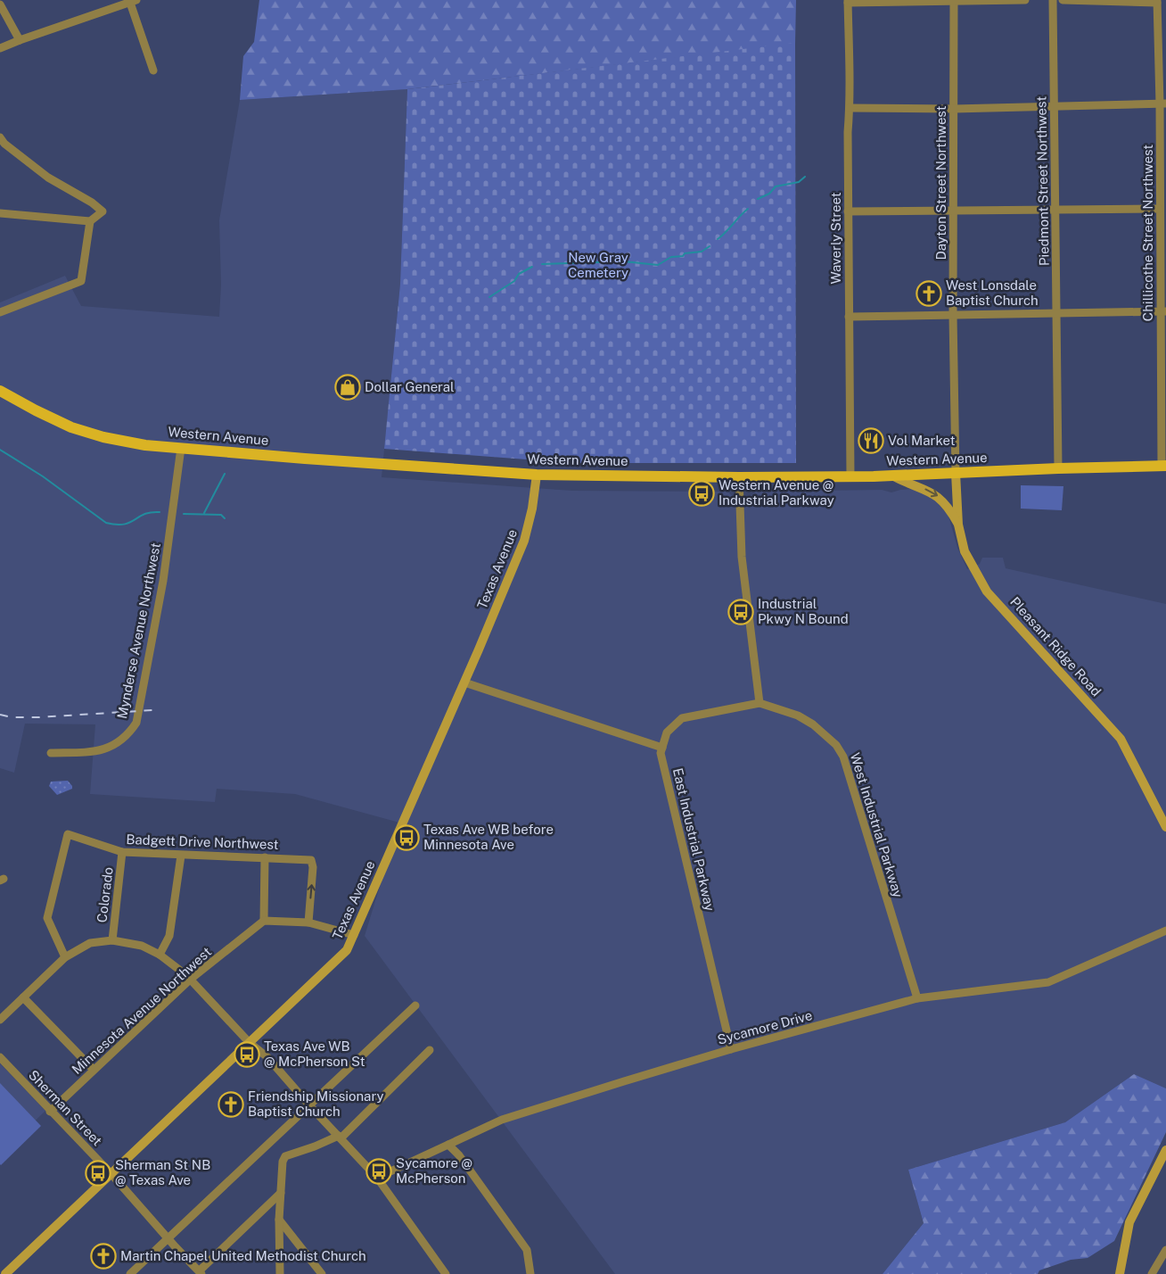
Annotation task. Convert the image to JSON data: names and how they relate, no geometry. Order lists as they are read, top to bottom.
{
  "streets": {
    "main road": ["Western Avenue"],
    "street": [
      "Piedmont Street Northwest",
      "Dayton Street Northwest",
      "Chillicothe Street Northwest",
      "Waverly Street",
      "Texas Avenue",
      "Mynderse Avenue Northwest",
      "Pleasant Ridge Road",
      "West Industrial Parkway",
      "East Industrial Parkway",
      "Badgett Drive Northwest",
      "Colorado",
      "Minnesota Avenue Northwest",
      "Sycamore Drive",
      "Sherman Street"
    ]
  },
  "crossings": [
    ["Piedmont Street Northwest", "Western Avenue"],
    ["Dayton Street Northwest", "Western Avenue"],
    ["Dayton Street Northwest", "Pleasant Ridge Road"],
    ["Chillicothe Street Northwest", "Western Avenue"],
    ["Waverly Street", "Western Avenue"],
    ["Western Avenue", "Texas Avenue"],
    ["Western Avenue", "Mynderse Avenue Northwest"],
    ["Western Avenue", "Pleasant Ridge Road"],
    ["Texas Avenue", "Sherman Street"],
    ["West Industrial Parkway", "Sycamore Drive"],
    ["East Industrial Parkway", "Sycamore Drive"],
    ["Badgett Drive Northwest", "Colorado"],
    ["Minnesota Avenue Northwest", "Sherman Street"]
  ],
  "parks": ["New Gray Cemetery"],
  "places": {
    "church": ["West Lonsdale Baptist Church", "Friendship Missionary Baptist Church", "Martin Chapel United Methodist Church"],
    "shop": ["Dollar General"],
    "restaurant": ["Vol Market"],
    "bus stop": [
      "Western Avenue @ Industrial Parkway",
      "Industrial Pkwy N Bound",
      "Texas Ave WB before Minnesota Ave",
      "Texas Ave WB @ McPherson St",
      "Sycamore @ McPherson",
      "Sherman St NB @ Texas Ave"
    ]
  }
}
